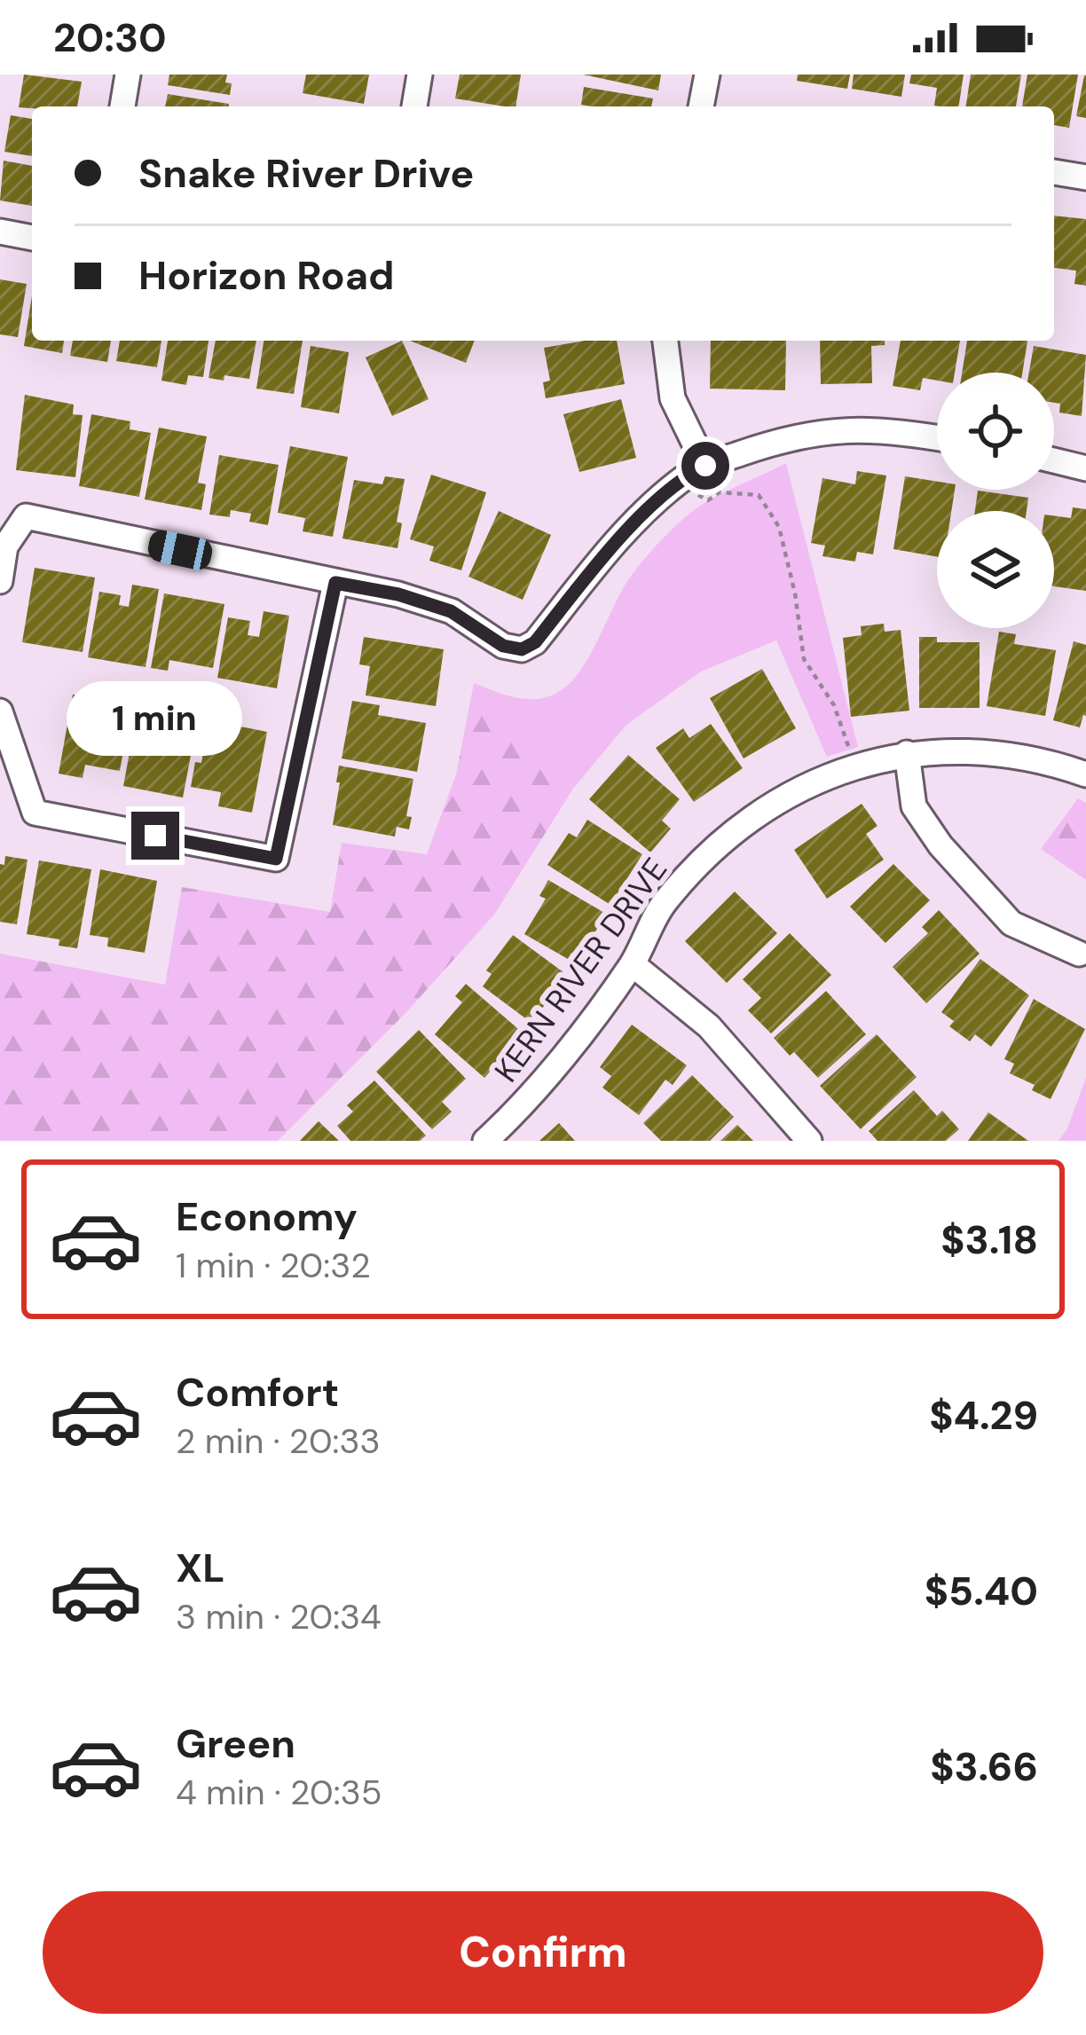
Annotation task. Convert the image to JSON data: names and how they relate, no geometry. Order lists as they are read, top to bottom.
{
  "streets": {
    "street": ["KERN RIVER DRIVE"]
  },
  "page": {
    "status": "20:30",
    "banner": ["Snake River Drive", "Horizon Road"],
    "bubble": "1 min",
    "list": [
      {
        "name": "Economy",
        "note": "1 min · 20:32",
        "value": "$3.18"
      },
      {
        "name": "Comfort",
        "note": "2 min · 20:33",
        "value": "$4.29"
      },
      {
        "name": "XL",
        "note": "3 min · 20:34",
        "value": "$5.40"
      },
      {
        "name": "Green",
        "note": "4 min · 20:35",
        "value": "$3.66"
      }
    ],
    "buttons": "Confirm"
  }
}
